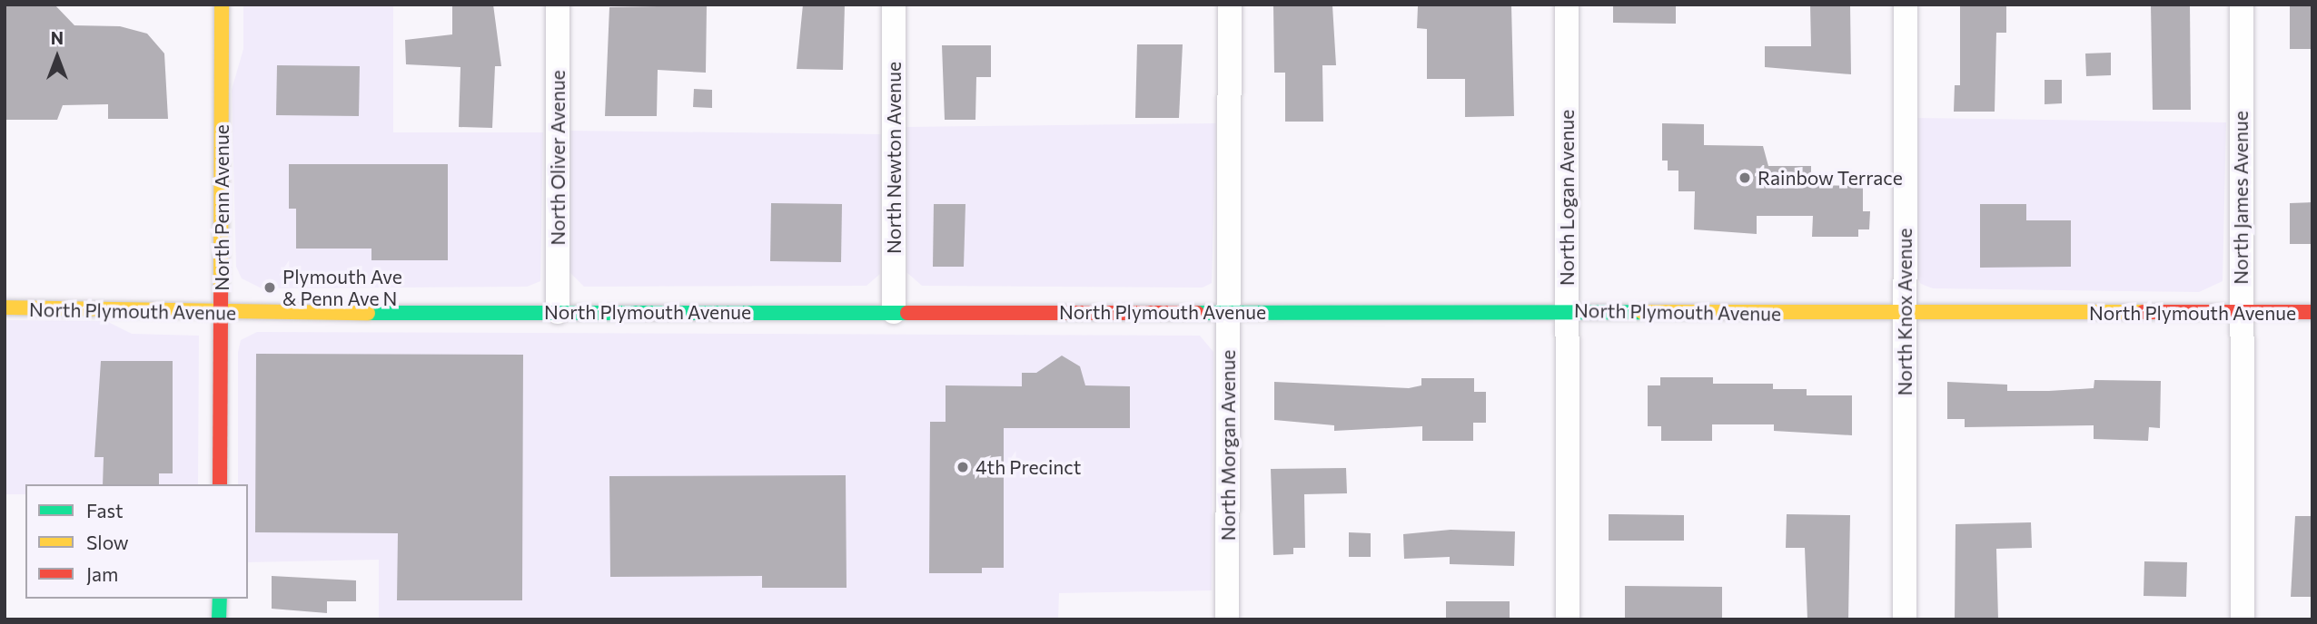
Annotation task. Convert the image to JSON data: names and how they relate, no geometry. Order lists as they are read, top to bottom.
{
  "streets": {
    "main road": ["North Penn Avenue", "North Plymouth Avenue"],
    "street": [
      "North Oliver Avenue",
      "North Newton Avenue",
      "North Logan Avenue",
      "North James Avenue",
      "North Knox Avenue",
      "North Morgan Avenue"
    ]
  },
  "crossings": [
    ["North Oliver Avenue", "North Plymouth Avenue"],
    ["North Newton Avenue", "North Plymouth Avenue"],
    ["North Logan Avenue", "North Plymouth Avenue"],
    ["North James Avenue", "North Plymouth Avenue"],
    ["North Penn Avenue", "North Plymouth Avenue"],
    ["North Plymouth Avenue", "North Knox Avenue"],
    ["North Plymouth Avenue", "North Morgan Avenue"]
  ],
  "places": ["Rainbow Terrace", "Plymouth Ave & Penn Ave N", "4th Precinct"],
  "legend": ["Fast", "Slow", "Jam"],
  "north": "top"
}
